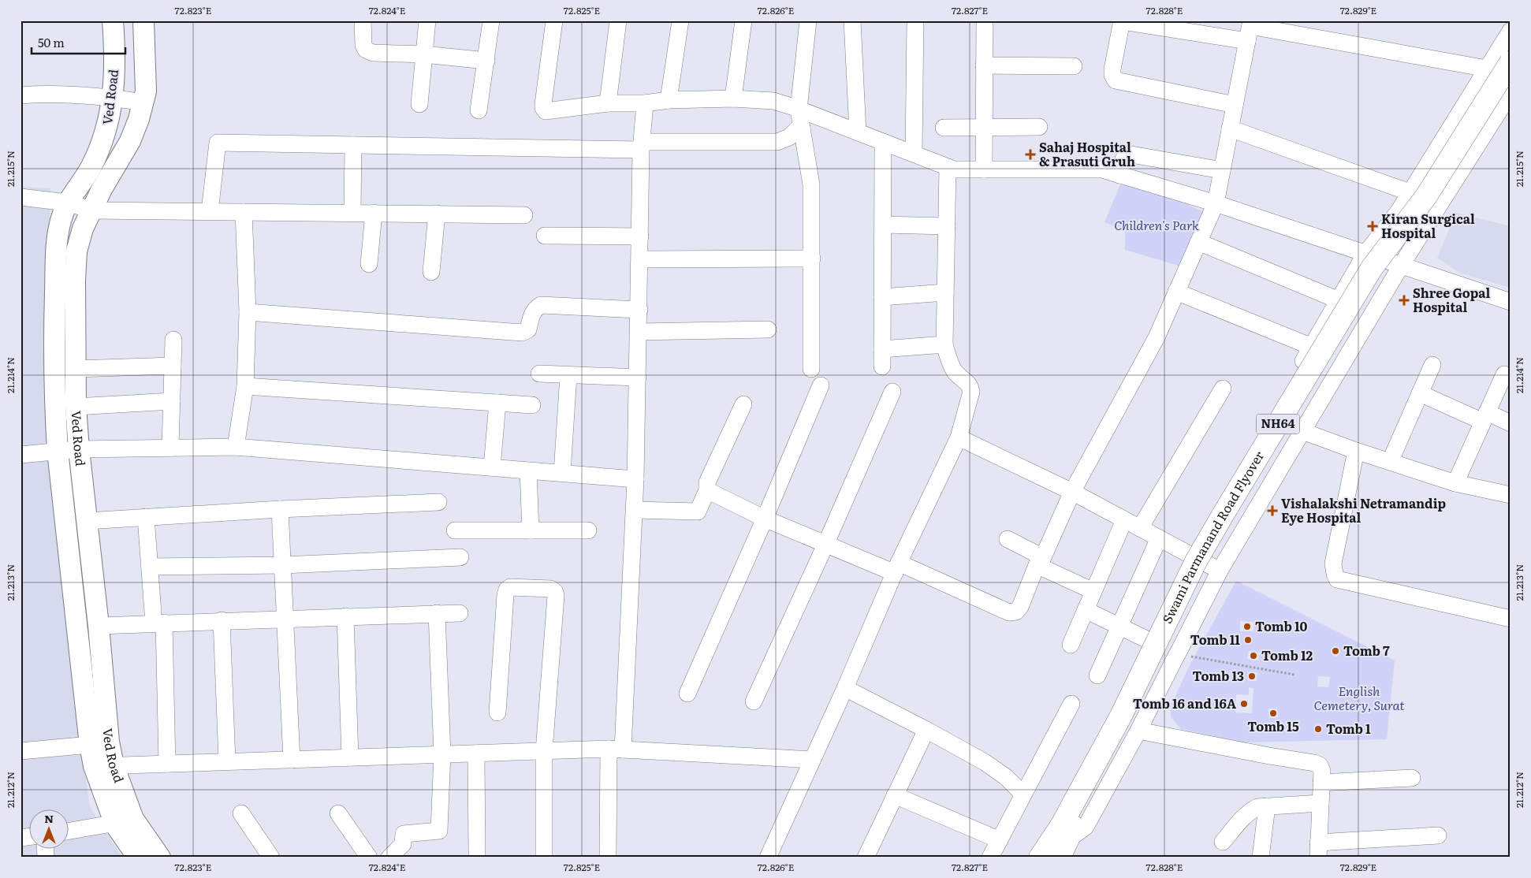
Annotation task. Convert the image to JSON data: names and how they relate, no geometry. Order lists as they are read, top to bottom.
{
  "streets": {
    "highway": ["NH64", "Swami Parmanand Road Flyover"],
    "main road": ["Ved Road"]
  },
  "crossings": [
    ["NH64", "Swami Parmanand Road Flyover"]
  ],
  "parks": ["Children's Park", "English Cemetery, Surat"],
  "places": {
    "health": [
      "Sahaj Hospital & Prasuti Gruh",
      "Kiran Surgical Hospital",
      "Shree Gopal Hospital",
      "Vishalakshi Netramandip Eye Hospital"
    ],
    "other": [
      "Tomb 10",
      "Tomb 11",
      "Tomb 7",
      "Tomb 12",
      "Tomb 13",
      "Tomb 16 and 16A",
      "Tomb 15",
      "Tomb 1"
    ]
  },
  "scale_bar": "50 m",
  "north": "top",
  "coordinates": [
    "72.823°E",
    "72.824°E",
    "72.825°E",
    "72.826°E",
    "72.827°E",
    "72.828°E",
    "72.829°E",
    "21.215°N",
    "21.214°N",
    "21.213°N",
    "21.212°N"
  ]
}
